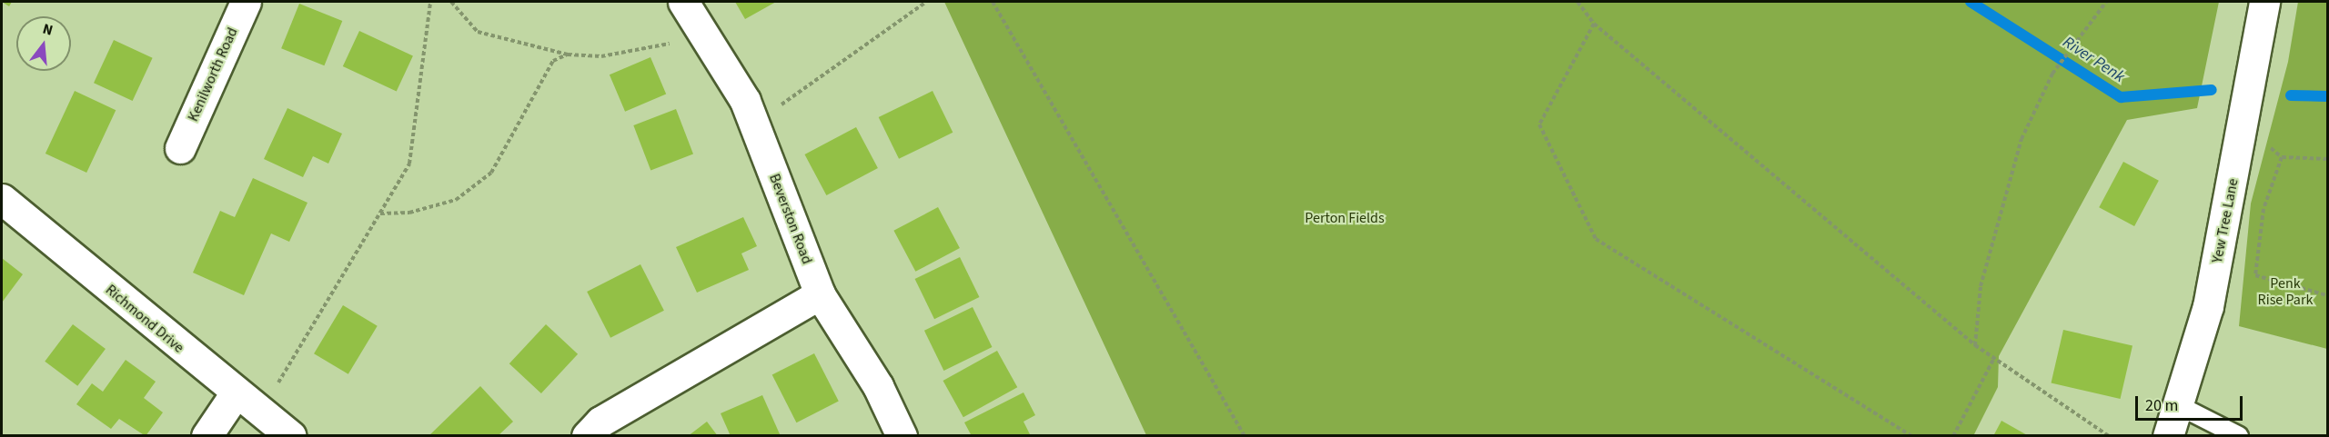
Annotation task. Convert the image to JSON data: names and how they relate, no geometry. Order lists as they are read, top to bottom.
{
  "streets": {
    "street": [
      "Kenilworth Road",
      "Beverston Road",
      "Yew Tree Lane",
      "Richmond Drive"
    ]
  },
  "water": ["River Penk"],
  "parks": ["Perton Fields", "Penk Rise Park"],
  "scale_bar": "20 m",
  "north": "top"
}
